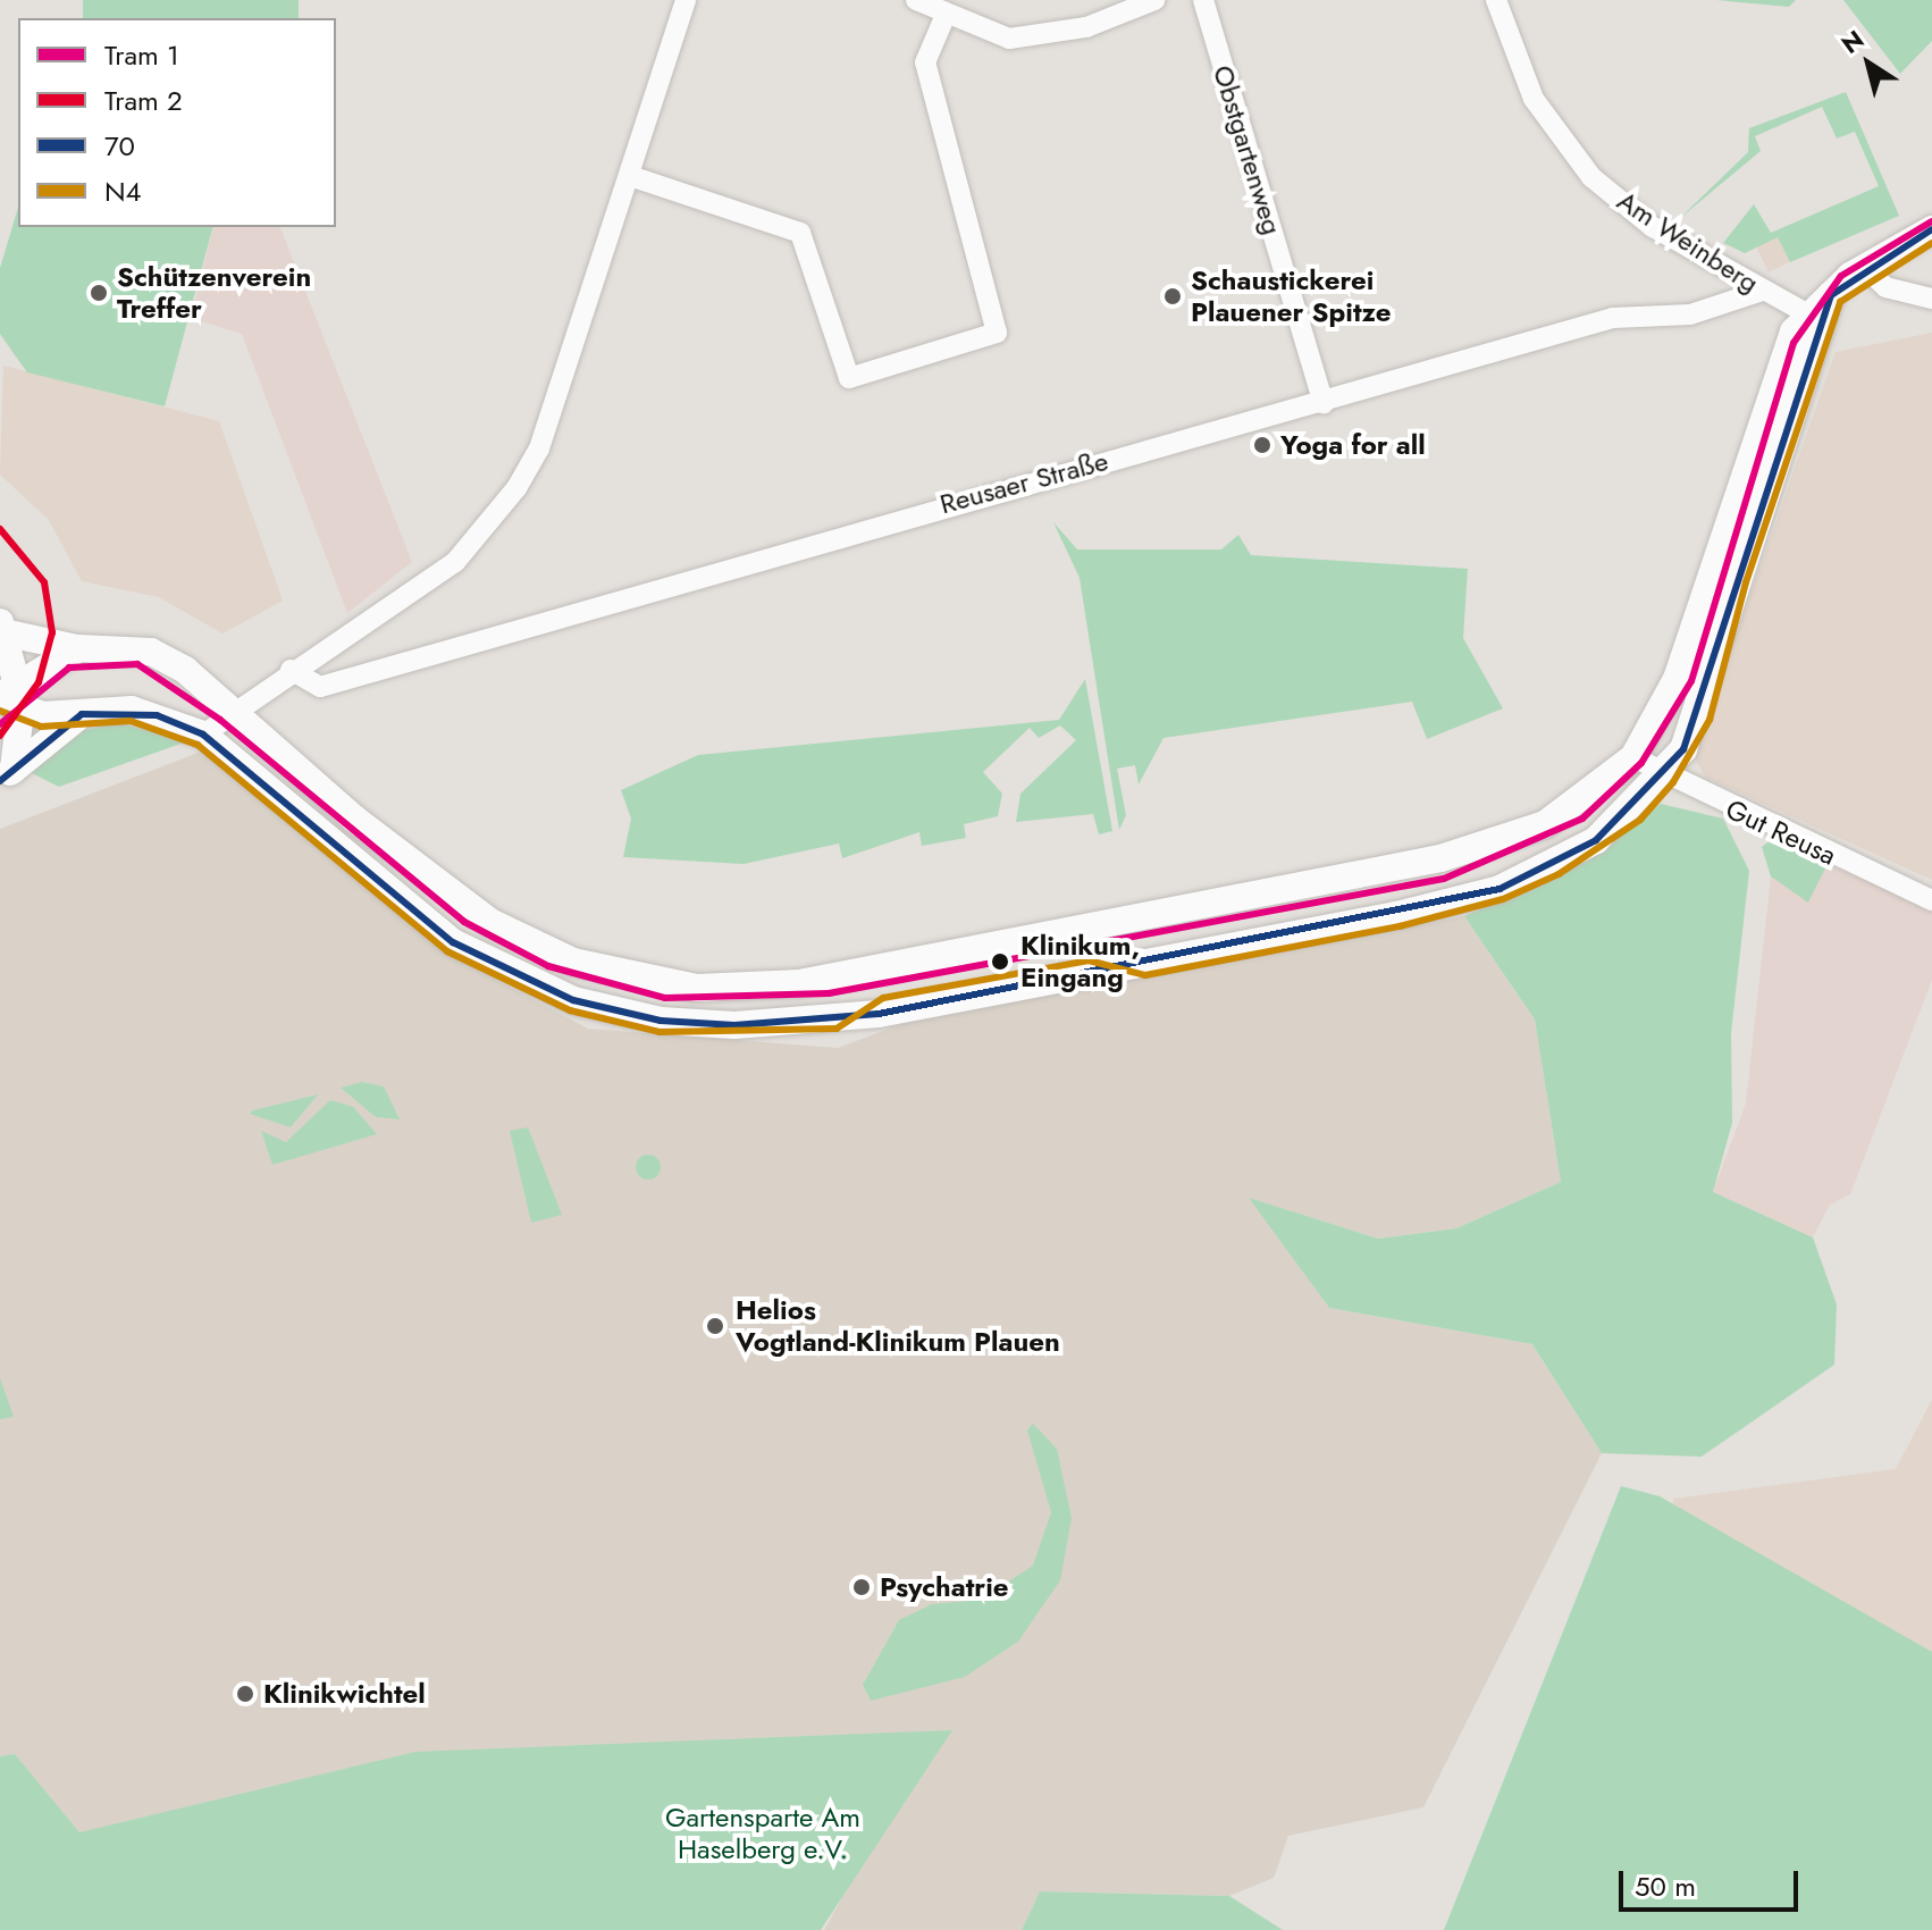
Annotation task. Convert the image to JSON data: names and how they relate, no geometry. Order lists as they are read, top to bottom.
{
  "streets": {
    "street": [
      "Obstgartenweg",
      "Am Weinberg",
      "Reusaer Straße",
      "Gut Reusa"
    ]
  },
  "crossings": [
    ["Obstgartenweg", "Reusaer Straße"],
    ["Am Weinberg", "Reusaer Straße"]
  ],
  "parks": ["Gartensparte Am Haselberg e.V."],
  "places": [
    "Schützenverein Treffer",
    "Schaustickerei Plauener Spitze",
    "Yoga for all",
    "Klinikum, Eingang",
    "Helios Vogtland-Klinikum Plauen",
    "Psychatrie",
    "Klinikwichtel"
  ],
  "lines": [
    "tram line 1",
    "transit line 70",
    "transit line N4",
    "tram line 2"
  ],
  "legend": [
    "Tram 1",
    "Tram 2",
    "70",
    "N4"
  ],
  "scale_bar": "50 m",
  "north": "top left"
}
